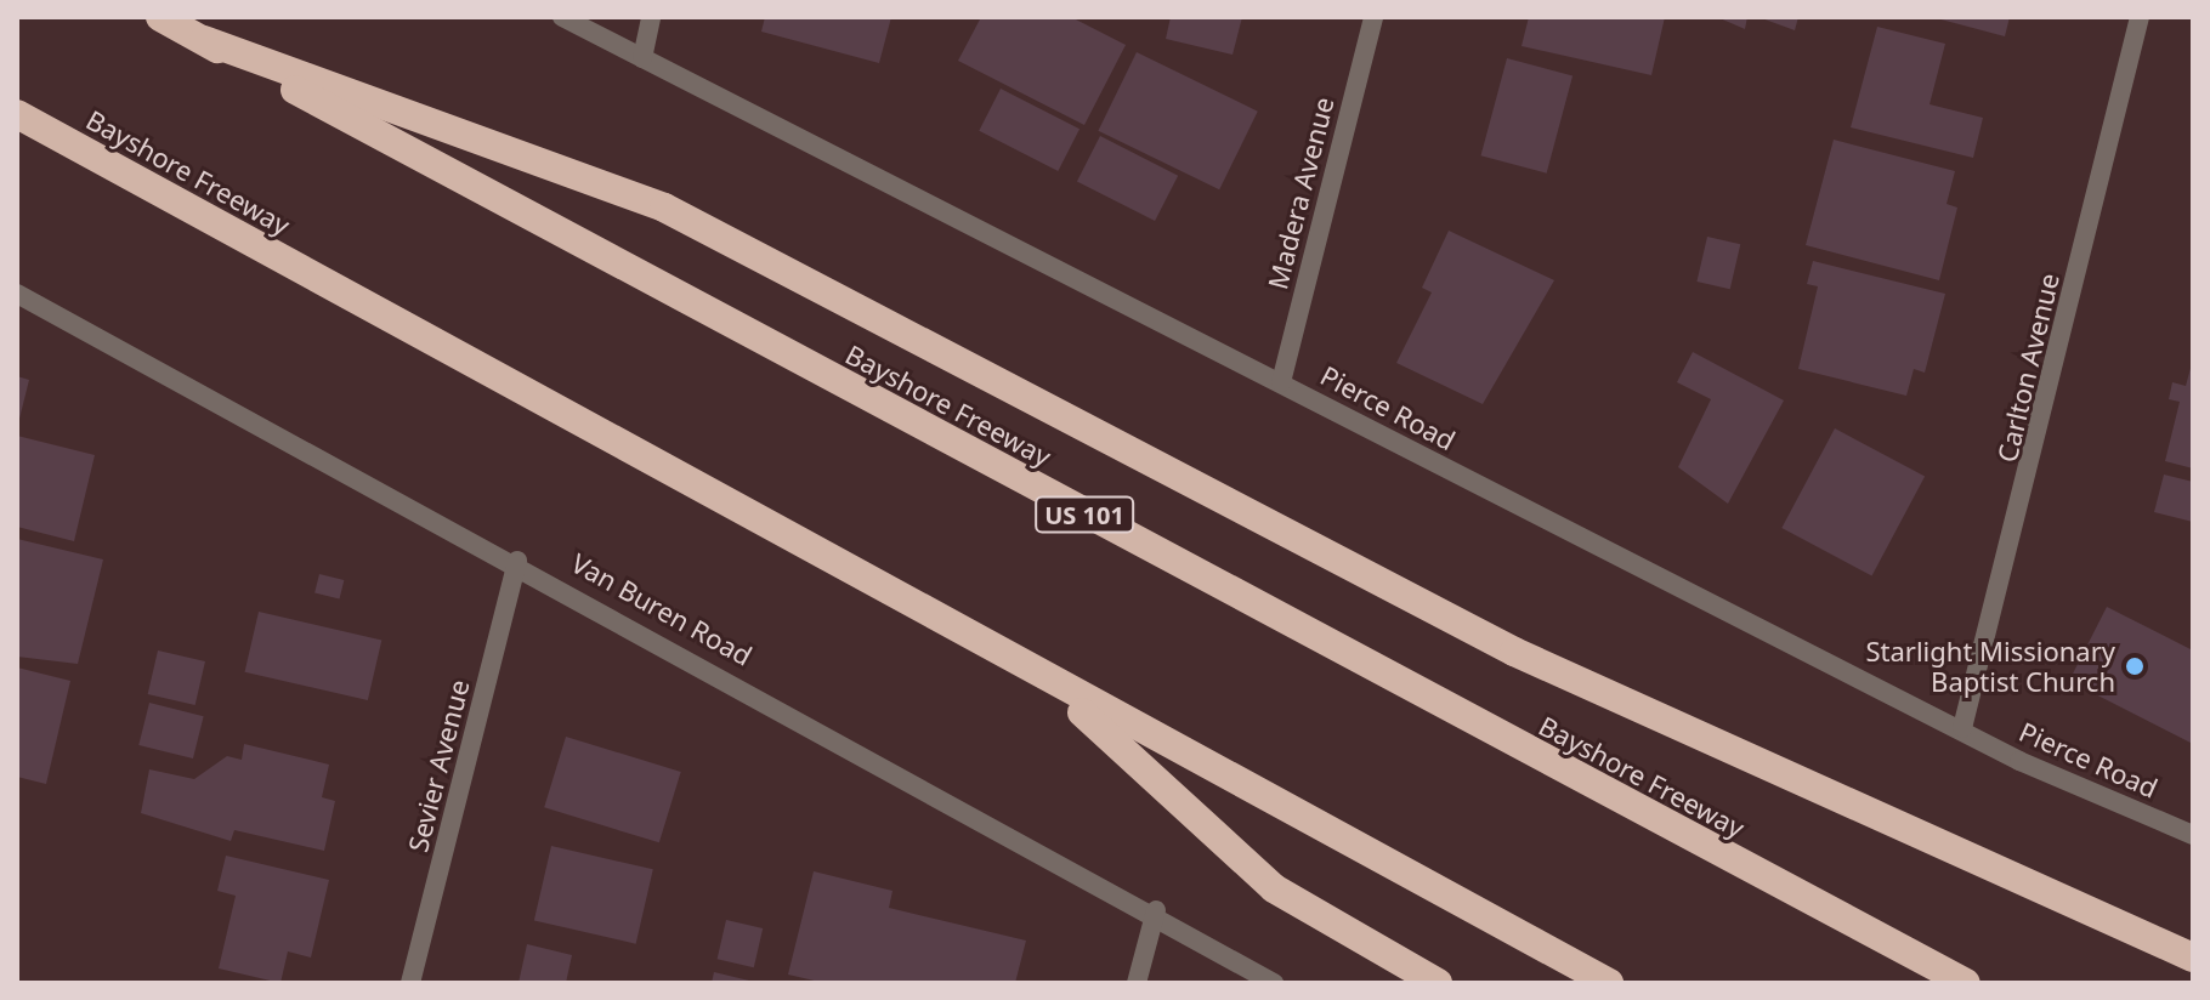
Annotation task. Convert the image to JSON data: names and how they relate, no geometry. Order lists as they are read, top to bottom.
{
  "streets": {
    "highway": ["Bayshore Freeway", "US 101"],
    "street": [
      "Madera Avenue",
      "Carlton Avenue",
      "Pierce Road",
      "Van Buren Road",
      "Sevier Avenue"
    ]
  },
  "crossings": [
    ["Madera Avenue", "Pierce Road"],
    ["Carlton Avenue", "Pierce Road"],
    ["Van Buren Road", "Sevier Avenue"]
  ],
  "places": ["Starlight Missionary Baptist Church"]
}
